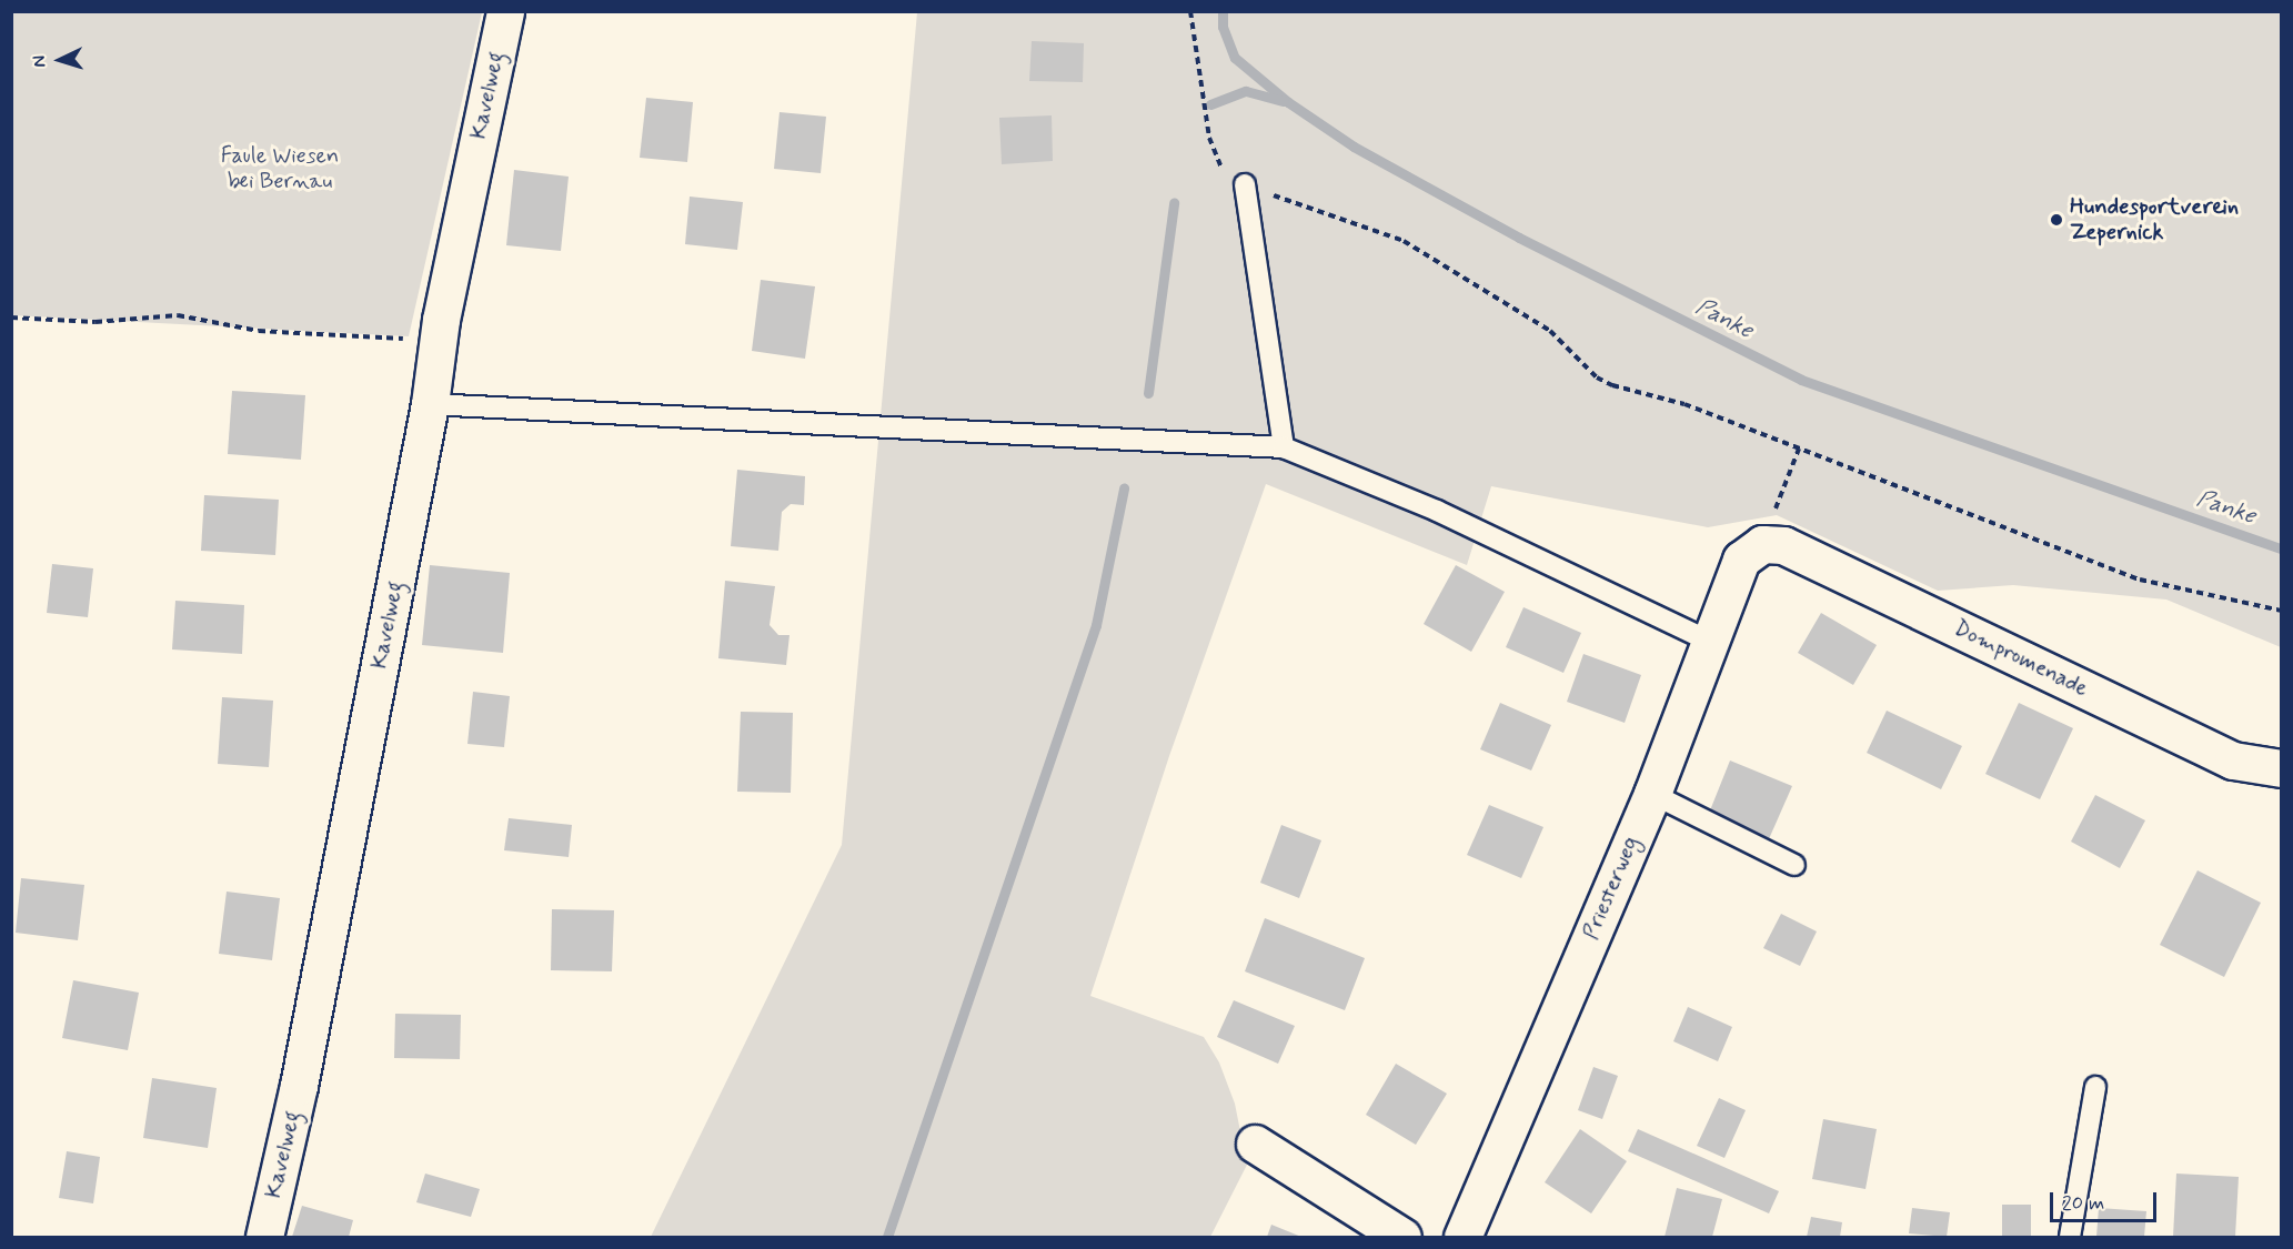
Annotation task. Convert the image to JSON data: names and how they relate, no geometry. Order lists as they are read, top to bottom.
{
  "streets": {
    "street": ["Kavelweg", "Dompromenade", "Priesterweg"]
  },
  "crossings": [
    ["Dompromenade", "Priesterweg"]
  ],
  "water": ["Panke"],
  "parks": ["Faule Wiesen bei Bernau"],
  "places": ["Hundesportverein Zepernick"],
  "scale_bar": "20 m",
  "north": "left"
}
